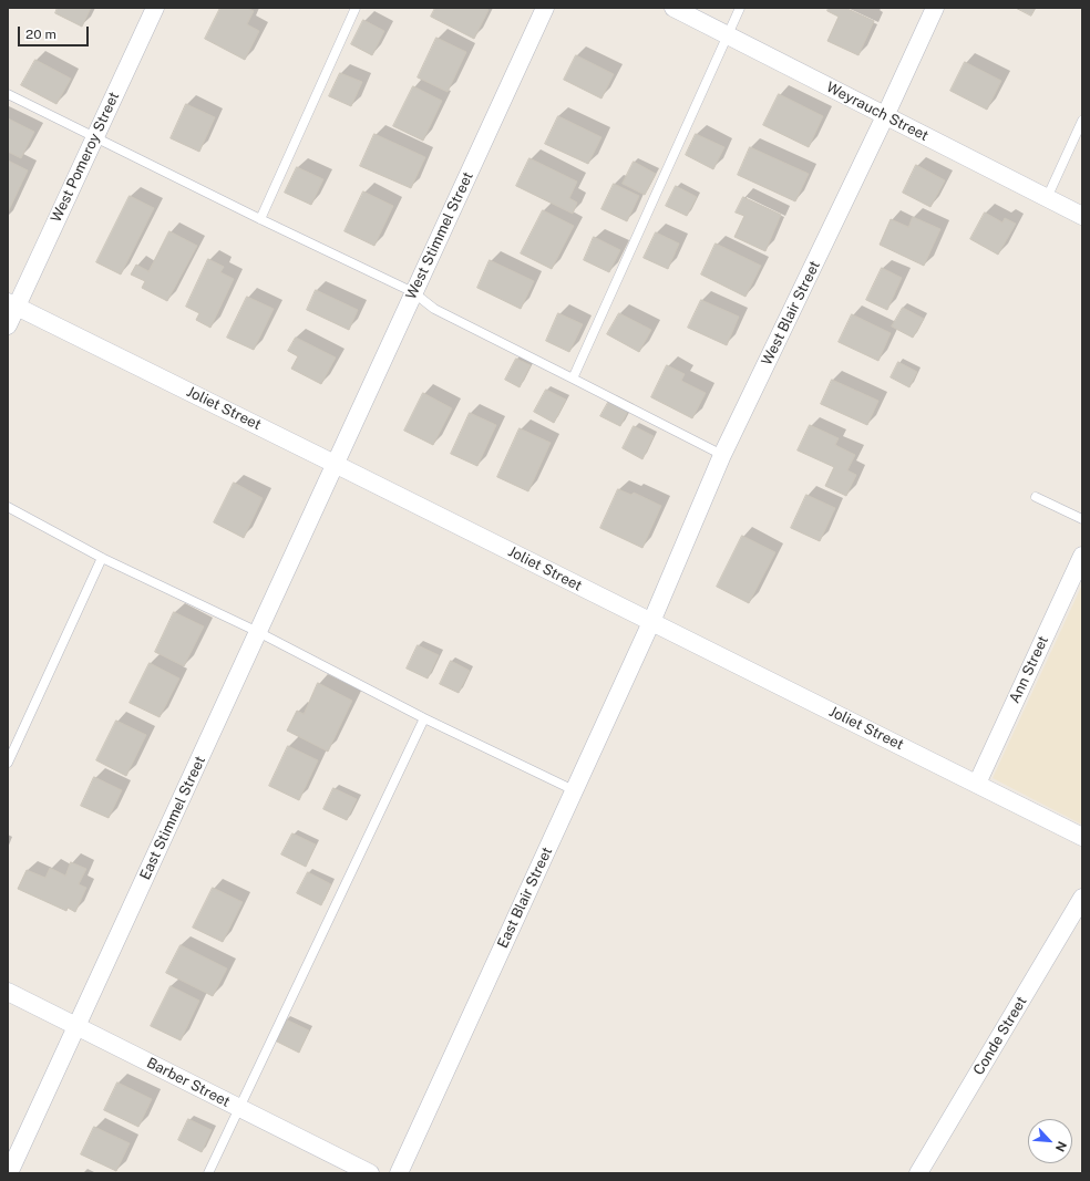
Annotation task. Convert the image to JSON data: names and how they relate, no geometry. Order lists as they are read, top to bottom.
{
  "streets": {
    "street": [
      "Weyrauch Street",
      "West Pomeroy Street",
      "West Stimmel Street",
      "West Blair Street",
      "Joliet Street",
      "Ann Street",
      "East Stimmel Street",
      "East Blair Street",
      "Conde Street",
      "Barber Street"
    ]
  },
  "crossings": [
    ["Weyrauch Street", "West Blair Street"],
    ["West Pomeroy Street", "Joliet Street"],
    ["West Stimmel Street", "Joliet Street"],
    ["West Stimmel Street", "East Stimmel Street"],
    ["West Blair Street", "Joliet Street"],
    ["West Blair Street", "East Blair Street"],
    ["Joliet Street", "Ann Street"],
    ["Joliet Street", "East Stimmel Street"],
    ["Joliet Street", "East Blair Street"],
    ["East Stimmel Street", "Barber Street"]
  ],
  "scale_bar": "20 m",
  "north": "bottom right"
}
